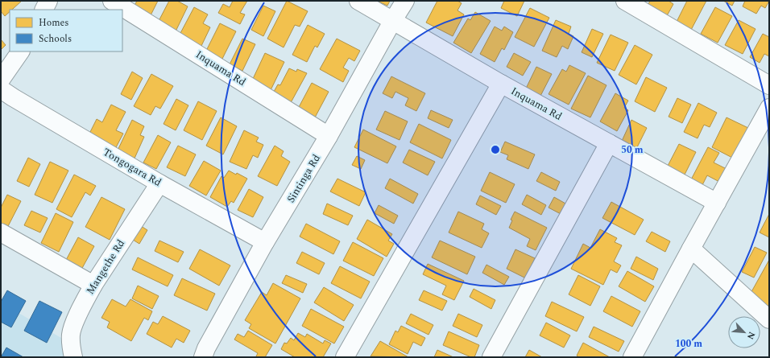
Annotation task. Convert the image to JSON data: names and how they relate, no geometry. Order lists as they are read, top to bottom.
{
  "streets": {
    "street": [
      "Inquama Rd",
      "Tongogara Rd",
      "Sintinga Rd",
      "Mangethe Rd"
    ]
  },
  "crossings": [
    ["Inquama Rd", "Sintinga Rd"],
    ["Tongogara Rd", "Sintinga Rd"],
    ["Tongogara Rd", "Mangethe Rd"]
  ],
  "legend": ["Homes", "Schools"],
  "north": "bottom right",
  "rings": ["50 m", "100 m"]
}
